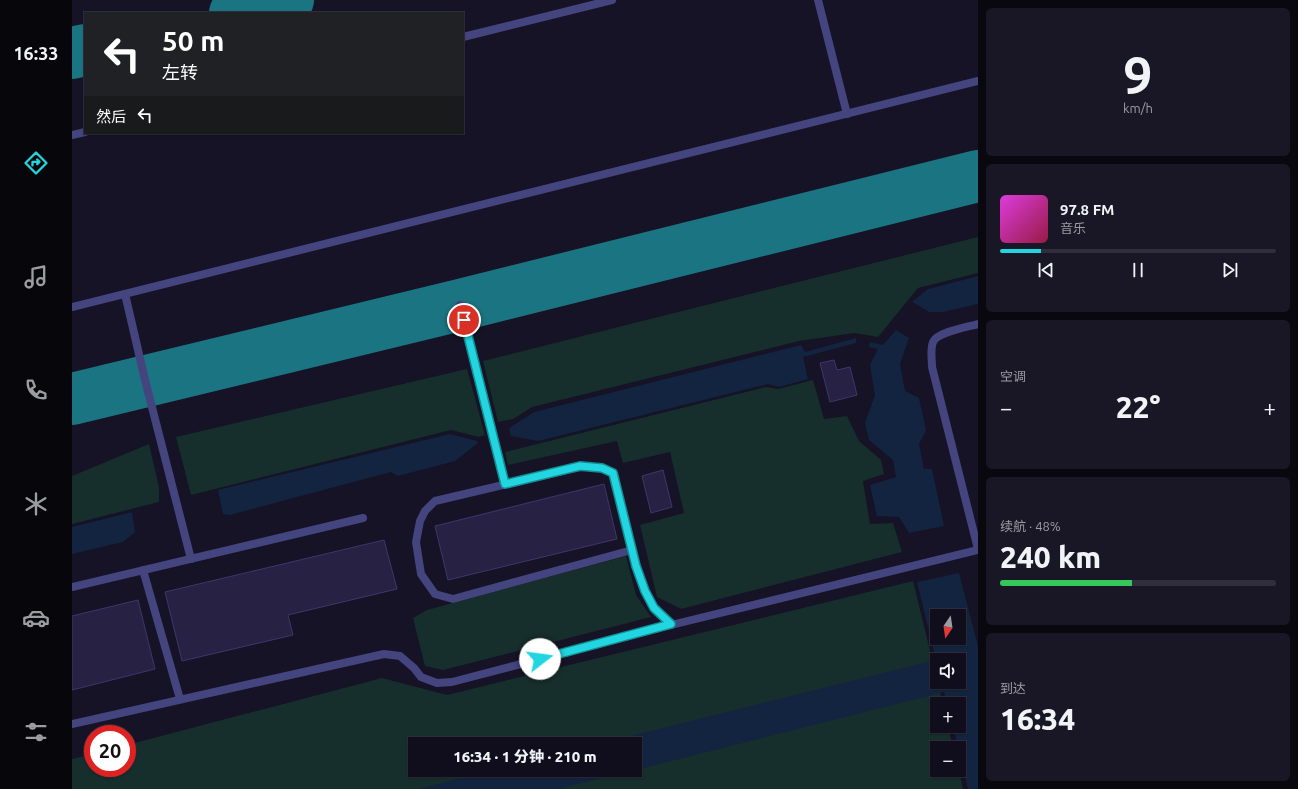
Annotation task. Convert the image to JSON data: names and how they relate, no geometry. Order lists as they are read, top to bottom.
{
  "north": "bottom",
  "page": {
    "tabs": "16:33",
    "tile": [
      ["9", "km/h"],
      "空调",
      ["续航 · 48%", "240 km"],
      ["到达", "16:34"]
    ],
    "turn": ["50 m", "左转"],
    "then": "然后",
    "song": ["97.8 FM", "音乐"],
    "heat": ["−", "22°", "+"],
    "map_buttons": ["+", "−"],
    "limit": "20",
    "trip": "16:34 · 1 分钟 · 210 m"
  }
}
